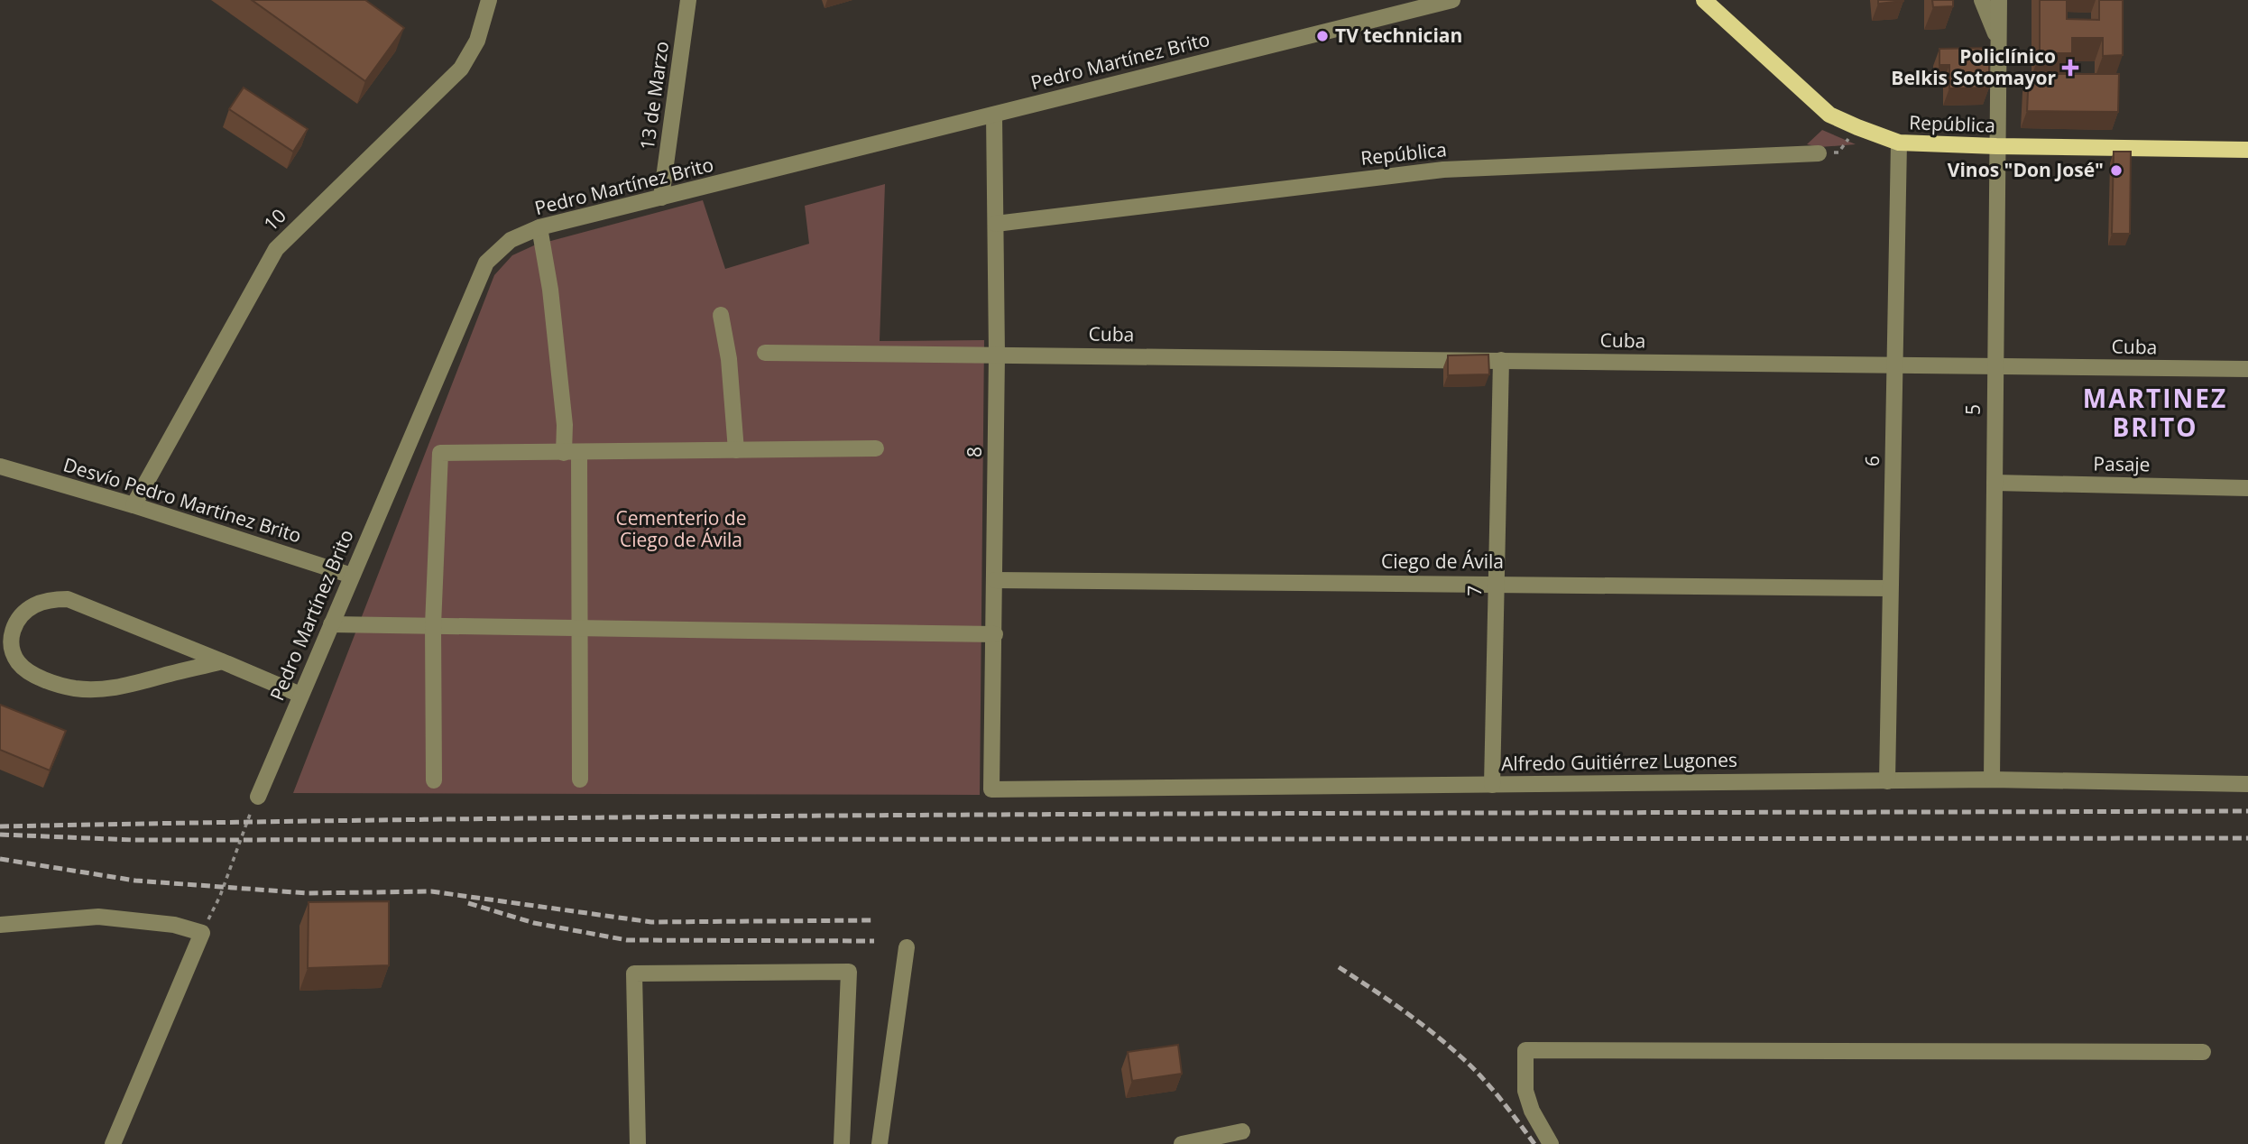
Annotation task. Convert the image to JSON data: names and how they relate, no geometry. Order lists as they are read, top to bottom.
{
  "streets": {
    "main road": ["República"],
    "street": [
      "Pedro Martínez Brito",
      "13 de Marzo",
      "10",
      "Cuba",
      "5",
      "8",
      "6",
      "Pasaje",
      "Desvío Pedro Martínez Brito",
      "Ciego de Ávila",
      "7",
      "Alfredo Guitiérrez Lugones"
    ]
  },
  "crossings": [
    ["Pedro Martínez Brito", "13 de Marzo"],
    ["Pedro Martínez Brito", "8"],
    ["Pedro Martínez Brito", "Desvío Pedro Martínez Brito"],
    ["República", "5"],
    ["República", "8"],
    ["República", "6"],
    ["10", "Desvío Pedro Martínez Brito"],
    ["Cuba", "5"],
    ["Cuba", "8"],
    ["Cuba", "6"],
    ["Cuba", "7"],
    ["5", "Pasaje"],
    ["5", "Alfredo Guitiérrez Lugones"],
    ["8", "Ciego de Ávila"],
    ["8", "Alfredo Guitiérrez Lugones"],
    ["6", "Ciego de Ávila"],
    ["6", "Alfredo Guitiérrez Lugones"],
    ["Ciego de Ávila", "7"],
    ["7", "Alfredo Guitiérrez Lugones"]
  ],
  "districts": ["MARTINEZ BRITO"],
  "parks": ["Cementerio de Ciego de Ávila"],
  "places": {
    "other": ["TV technician", "Vinos \"Don José\""],
    "health": ["Policlínico Belkis Sotomayor"]
  }
}
